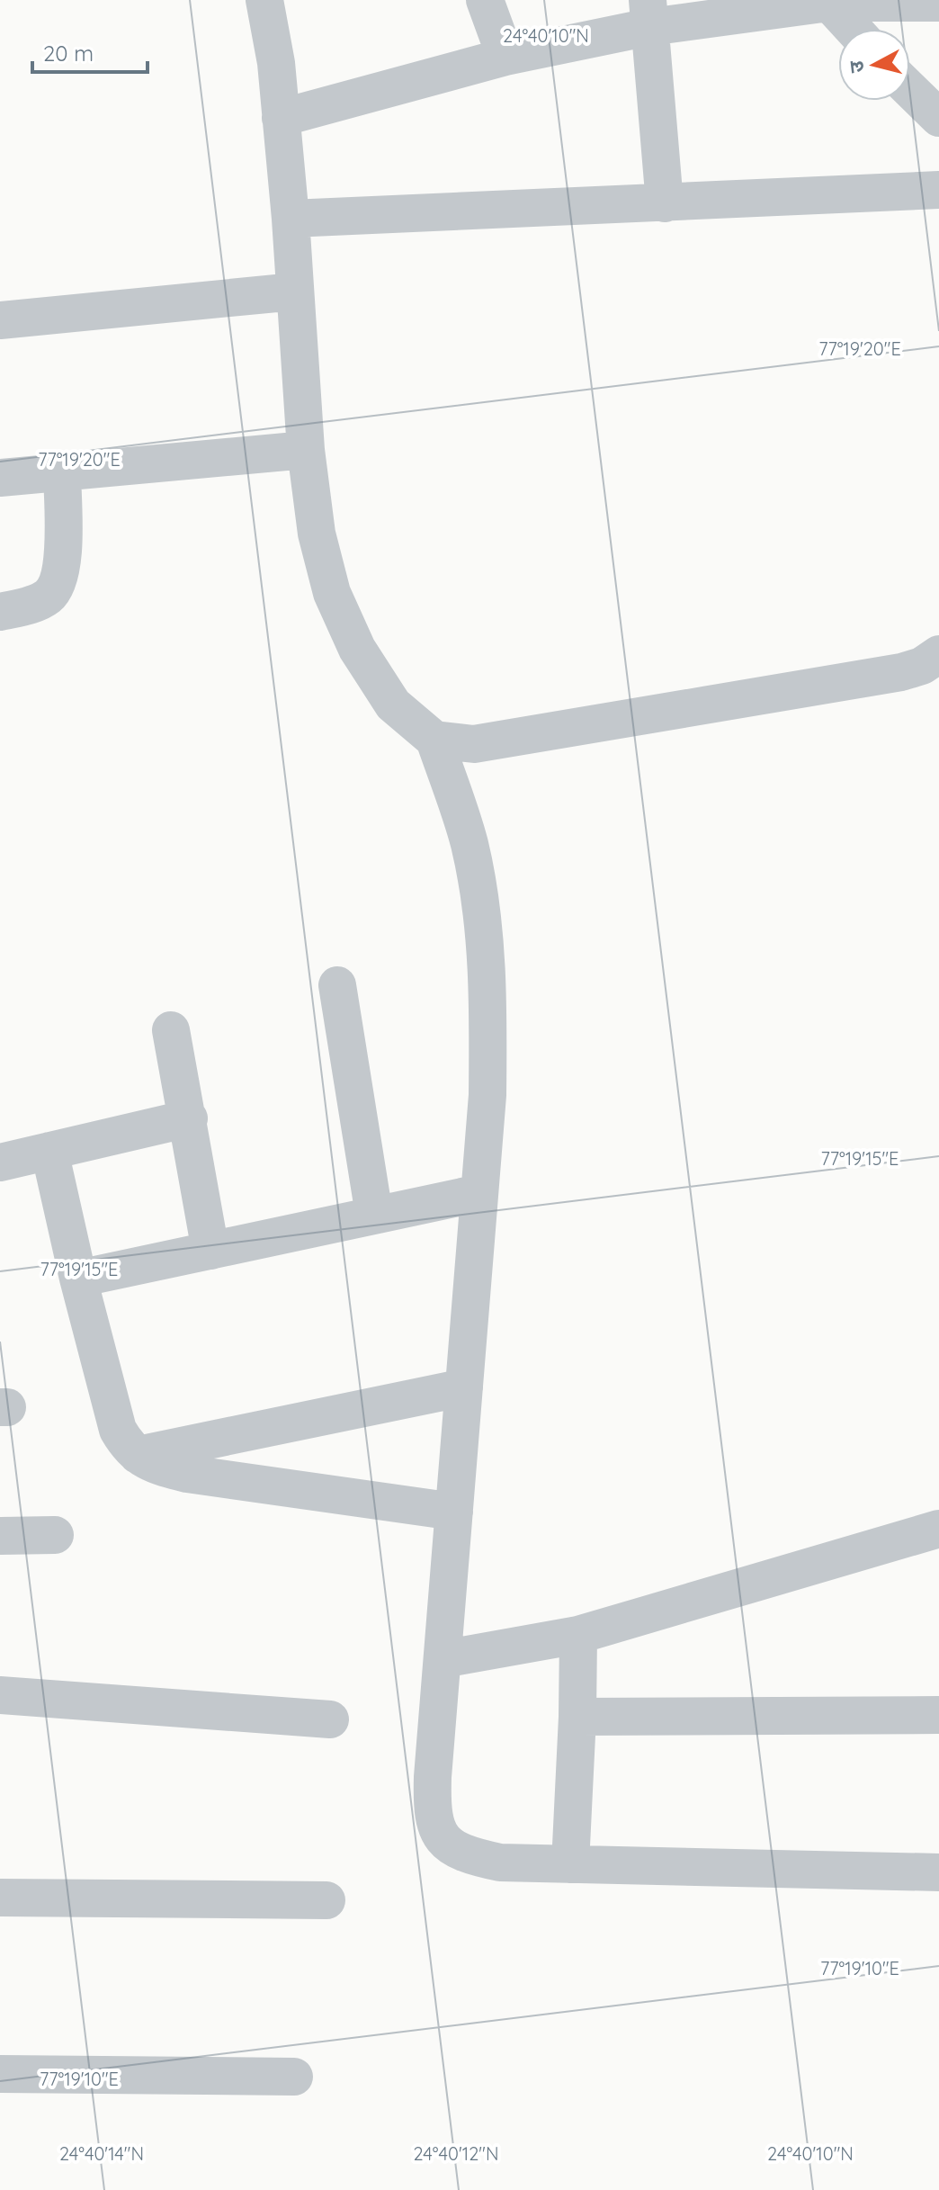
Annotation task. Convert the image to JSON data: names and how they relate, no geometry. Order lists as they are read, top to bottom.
{
  "scale_bar": "20 m",
  "north": "left",
  "coordinates": [
    "24°40'10\"N",
    "77°19'20\"E",
    "77°19'15\"E",
    "77°19'10\"E",
    "24°40'14\"N",
    "24°40'12\"N"
  ]
}
